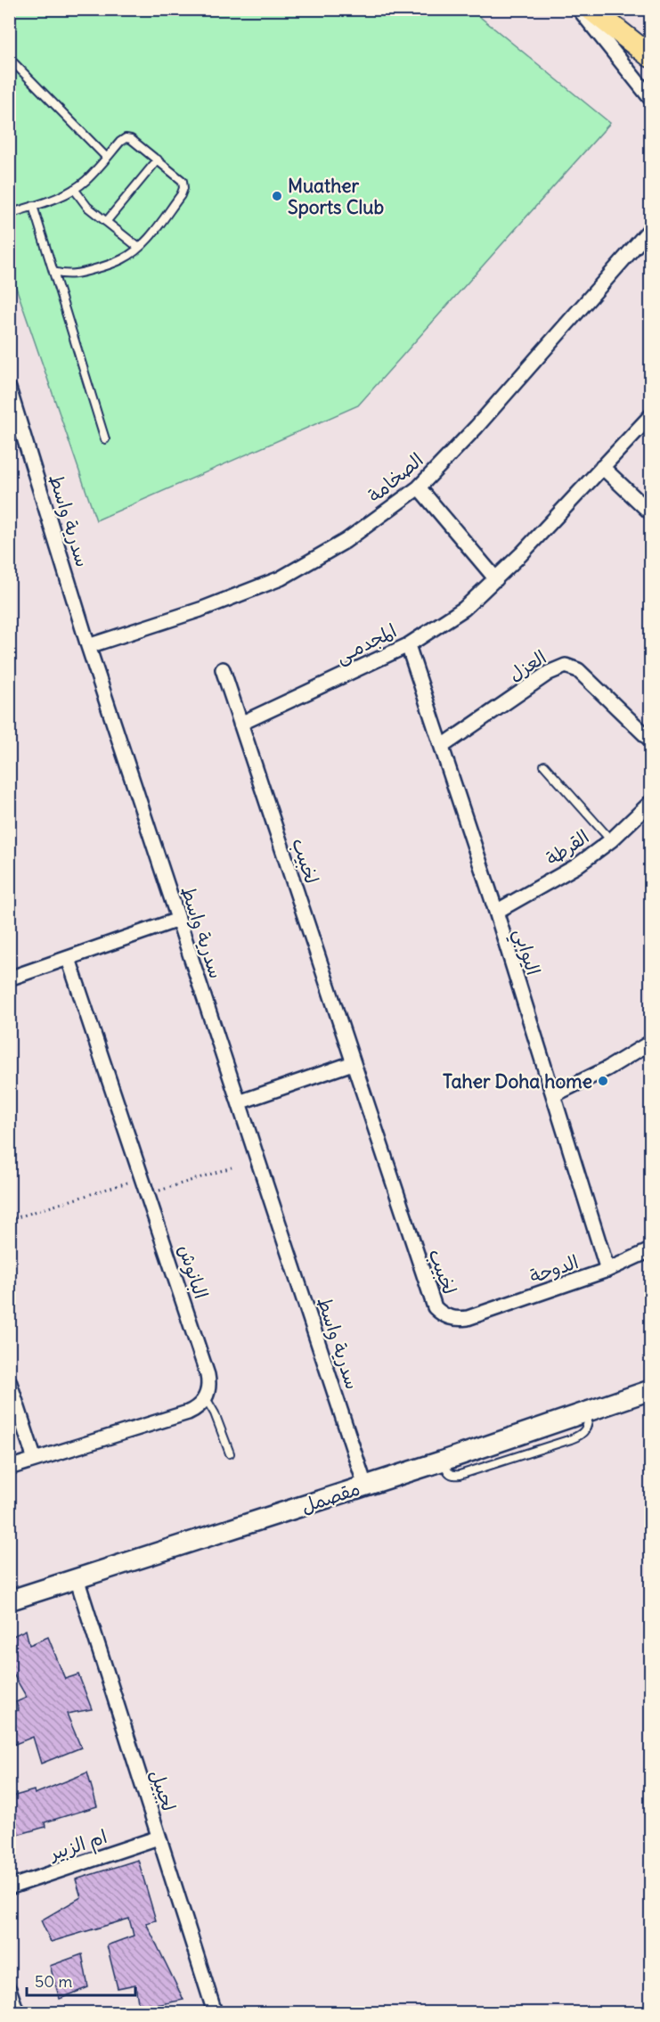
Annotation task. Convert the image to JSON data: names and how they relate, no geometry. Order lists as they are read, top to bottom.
{
  "streets": {
    "street": [
      "الصخامة",
      "سدرية واسط",
      "المجدمـى",
      "العزل",
      "القرطة",
      "لخبيب",
      "اليوابي",
      "الدوحة",
      "البانوش",
      "مقصمل",
      "لجبيل",
      "ام الزبير"
    ]
  },
  "crossings": [
    ["الصخامة", "سدرية واسط"],
    ["سدرية واسط", "مقصمل"],
    ["المجدمـى", "لخبيب"],
    ["المجدمـى", "اليوابي"],
    ["العزل", "اليوابي"],
    ["القرطة", "اليوابي"],
    ["لخبيب", "الدوحة"],
    ["اليوابي", "الدوحة"],
    ["مقصمل", "لجبيل"],
    ["لجبيل", "ام الزبير"]
  ],
  "places": ["Muather Sports Club", "Taher Doha home"],
  "scale_bar": "50 m"
}
